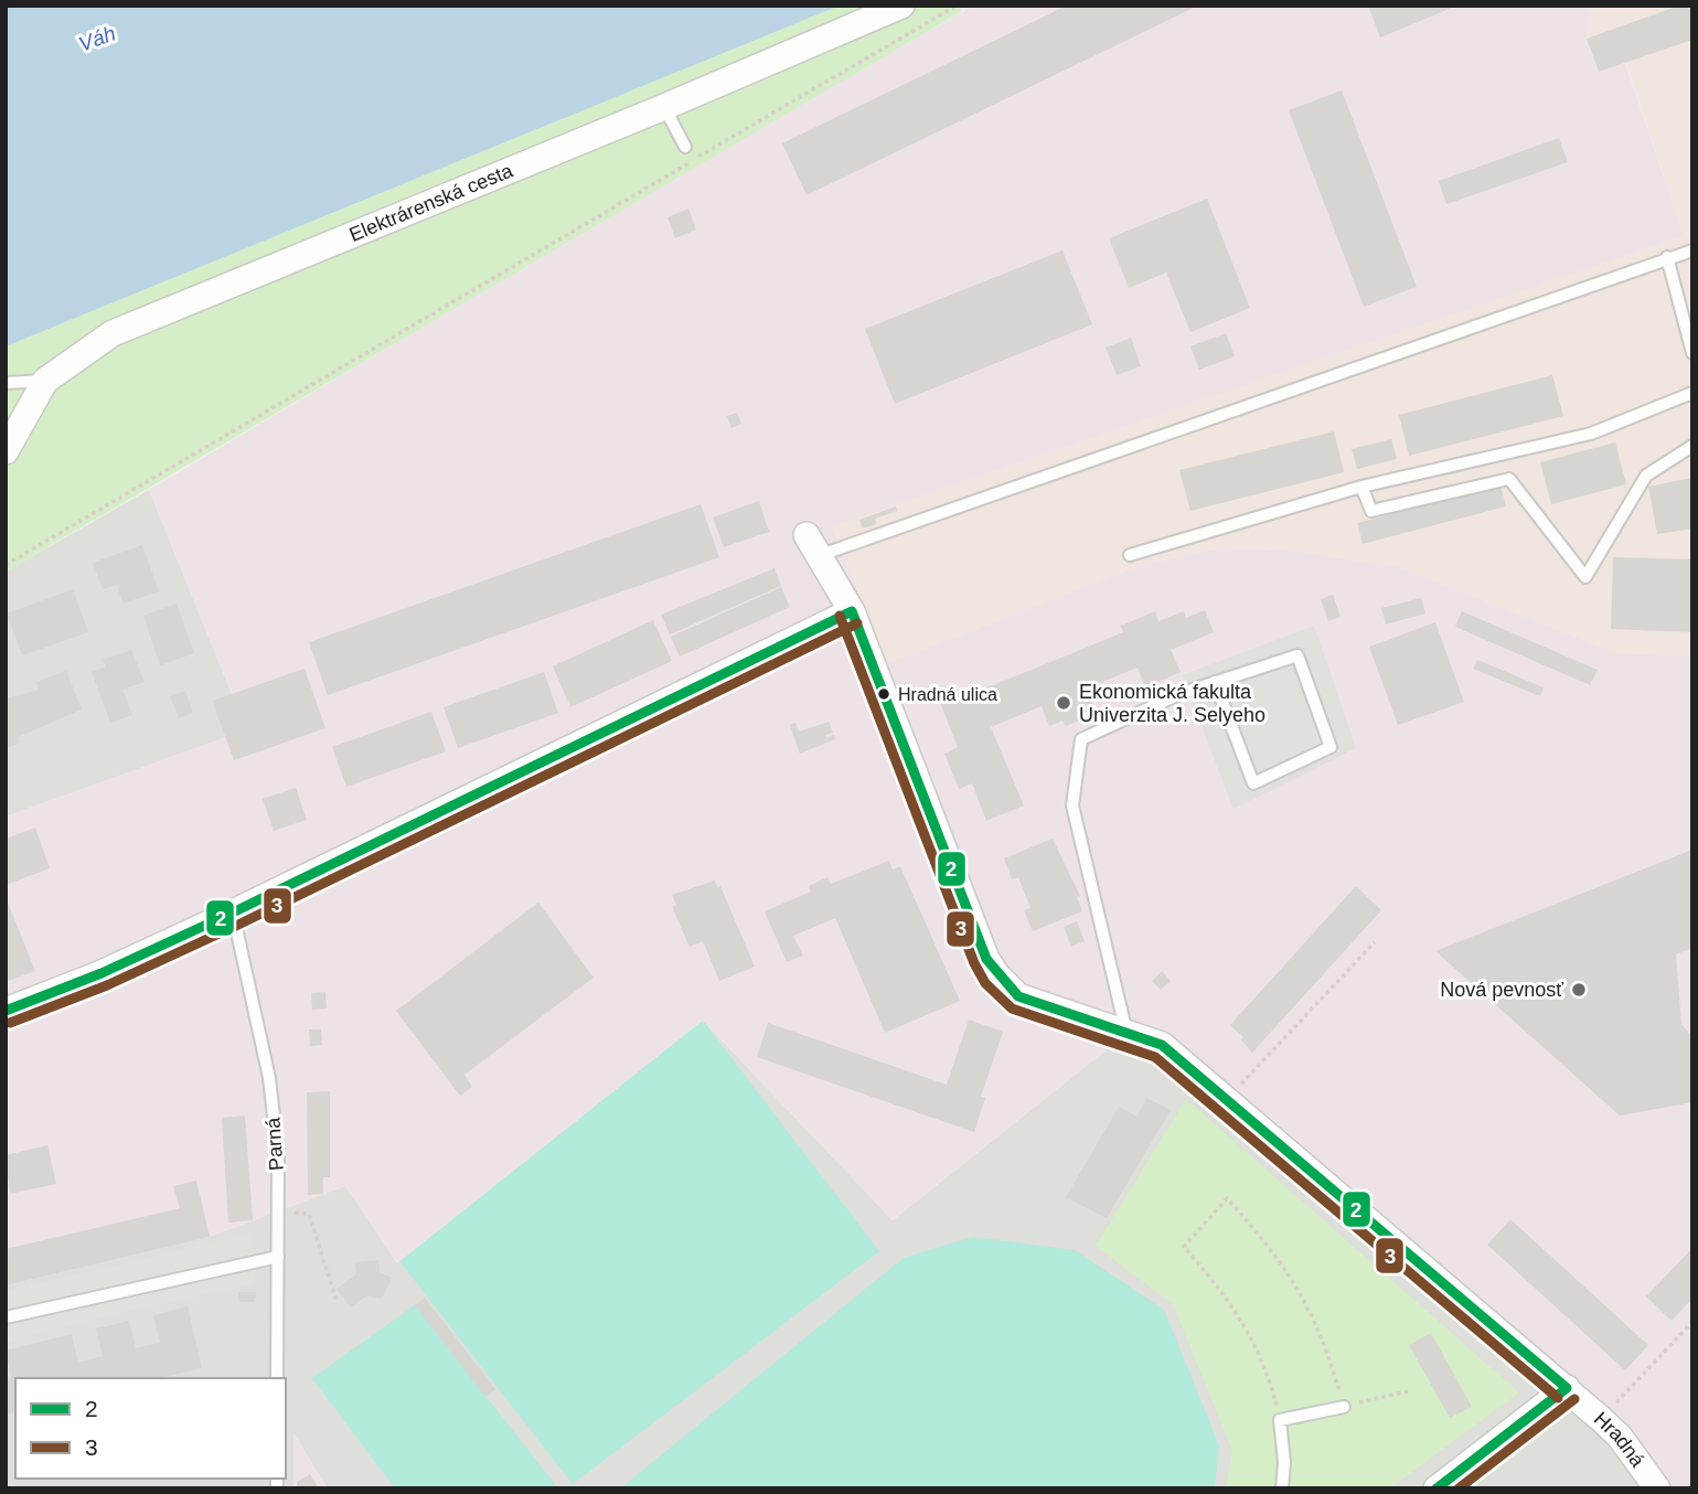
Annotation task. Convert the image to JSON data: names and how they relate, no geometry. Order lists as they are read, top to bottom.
{
  "streets": {
    "street": ["Elektrárenská cesta", "Hradná"],
    "lane": ["Parná"]
  },
  "water": ["Váh"],
  "places": ["Hradná ulica", "Ekonomická fakulta Univerzita J. Selyeho", "Nová pevnosť"],
  "lines": ["transit line 2", "transit line 3"],
  "legend": ["2", "3"]
}
